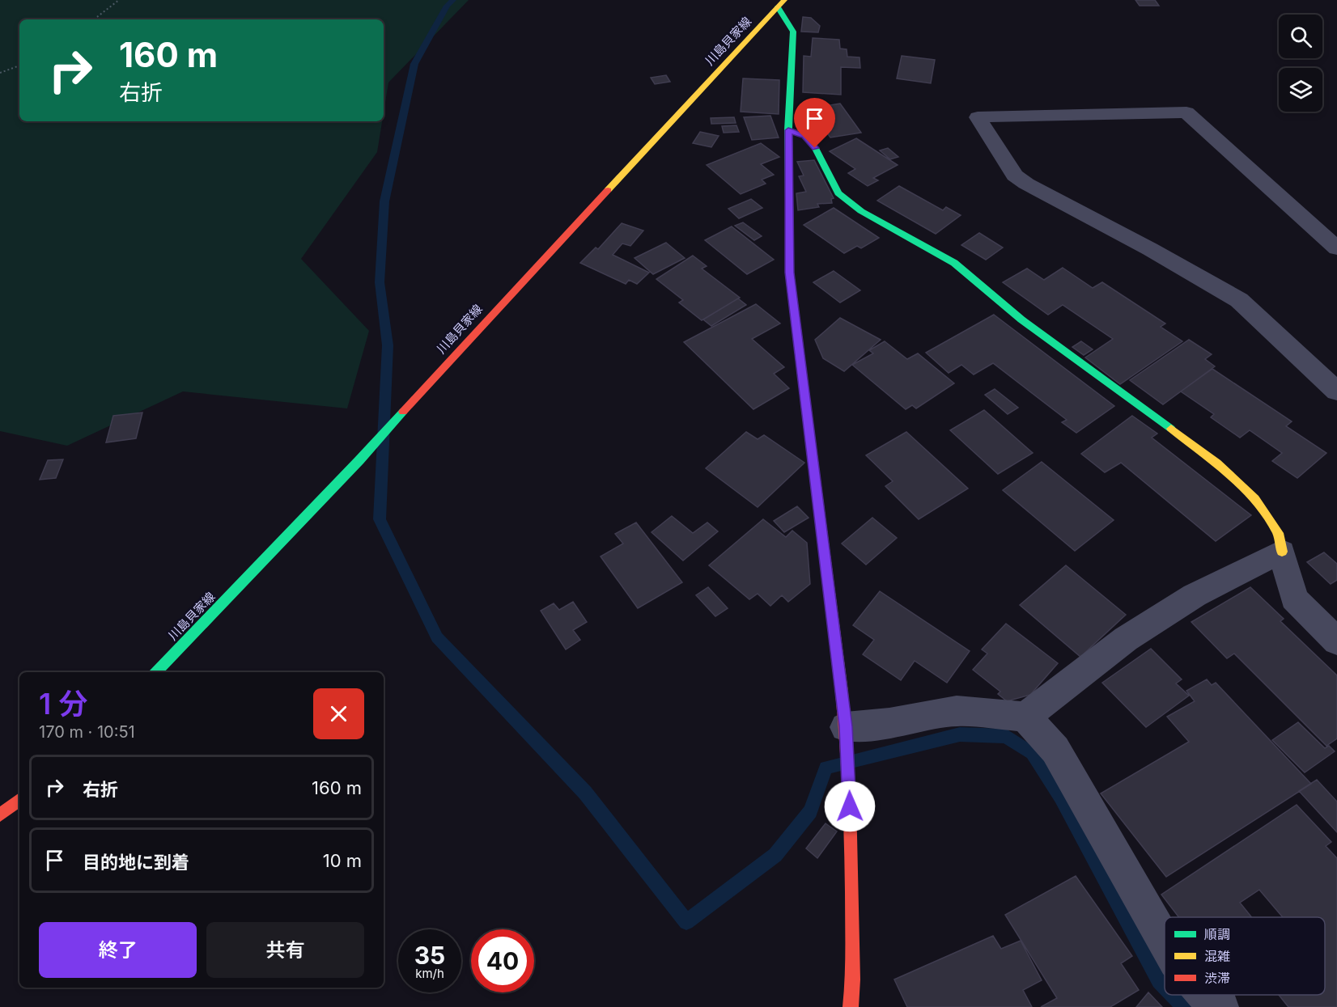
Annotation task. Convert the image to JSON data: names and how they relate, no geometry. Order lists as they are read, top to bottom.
{
  "streets": {
    "street": ["川島貝家線"]
  },
  "legend": ["順調", "混雑", "渋滞"],
  "page": {
    "turn": ["160 m", "右折"],
    "heading": ["1 分", "170 m · 10:51"],
    "list": [
      {
        "name": "右折",
        "value": "160 m"
      },
      {
        "name": "目的地に到着",
        "value": "10 m"
      }
    ],
    "buttons": ["終了", "共有"],
    "speed": "35 km/h",
    "limit": "40"
  }
}
